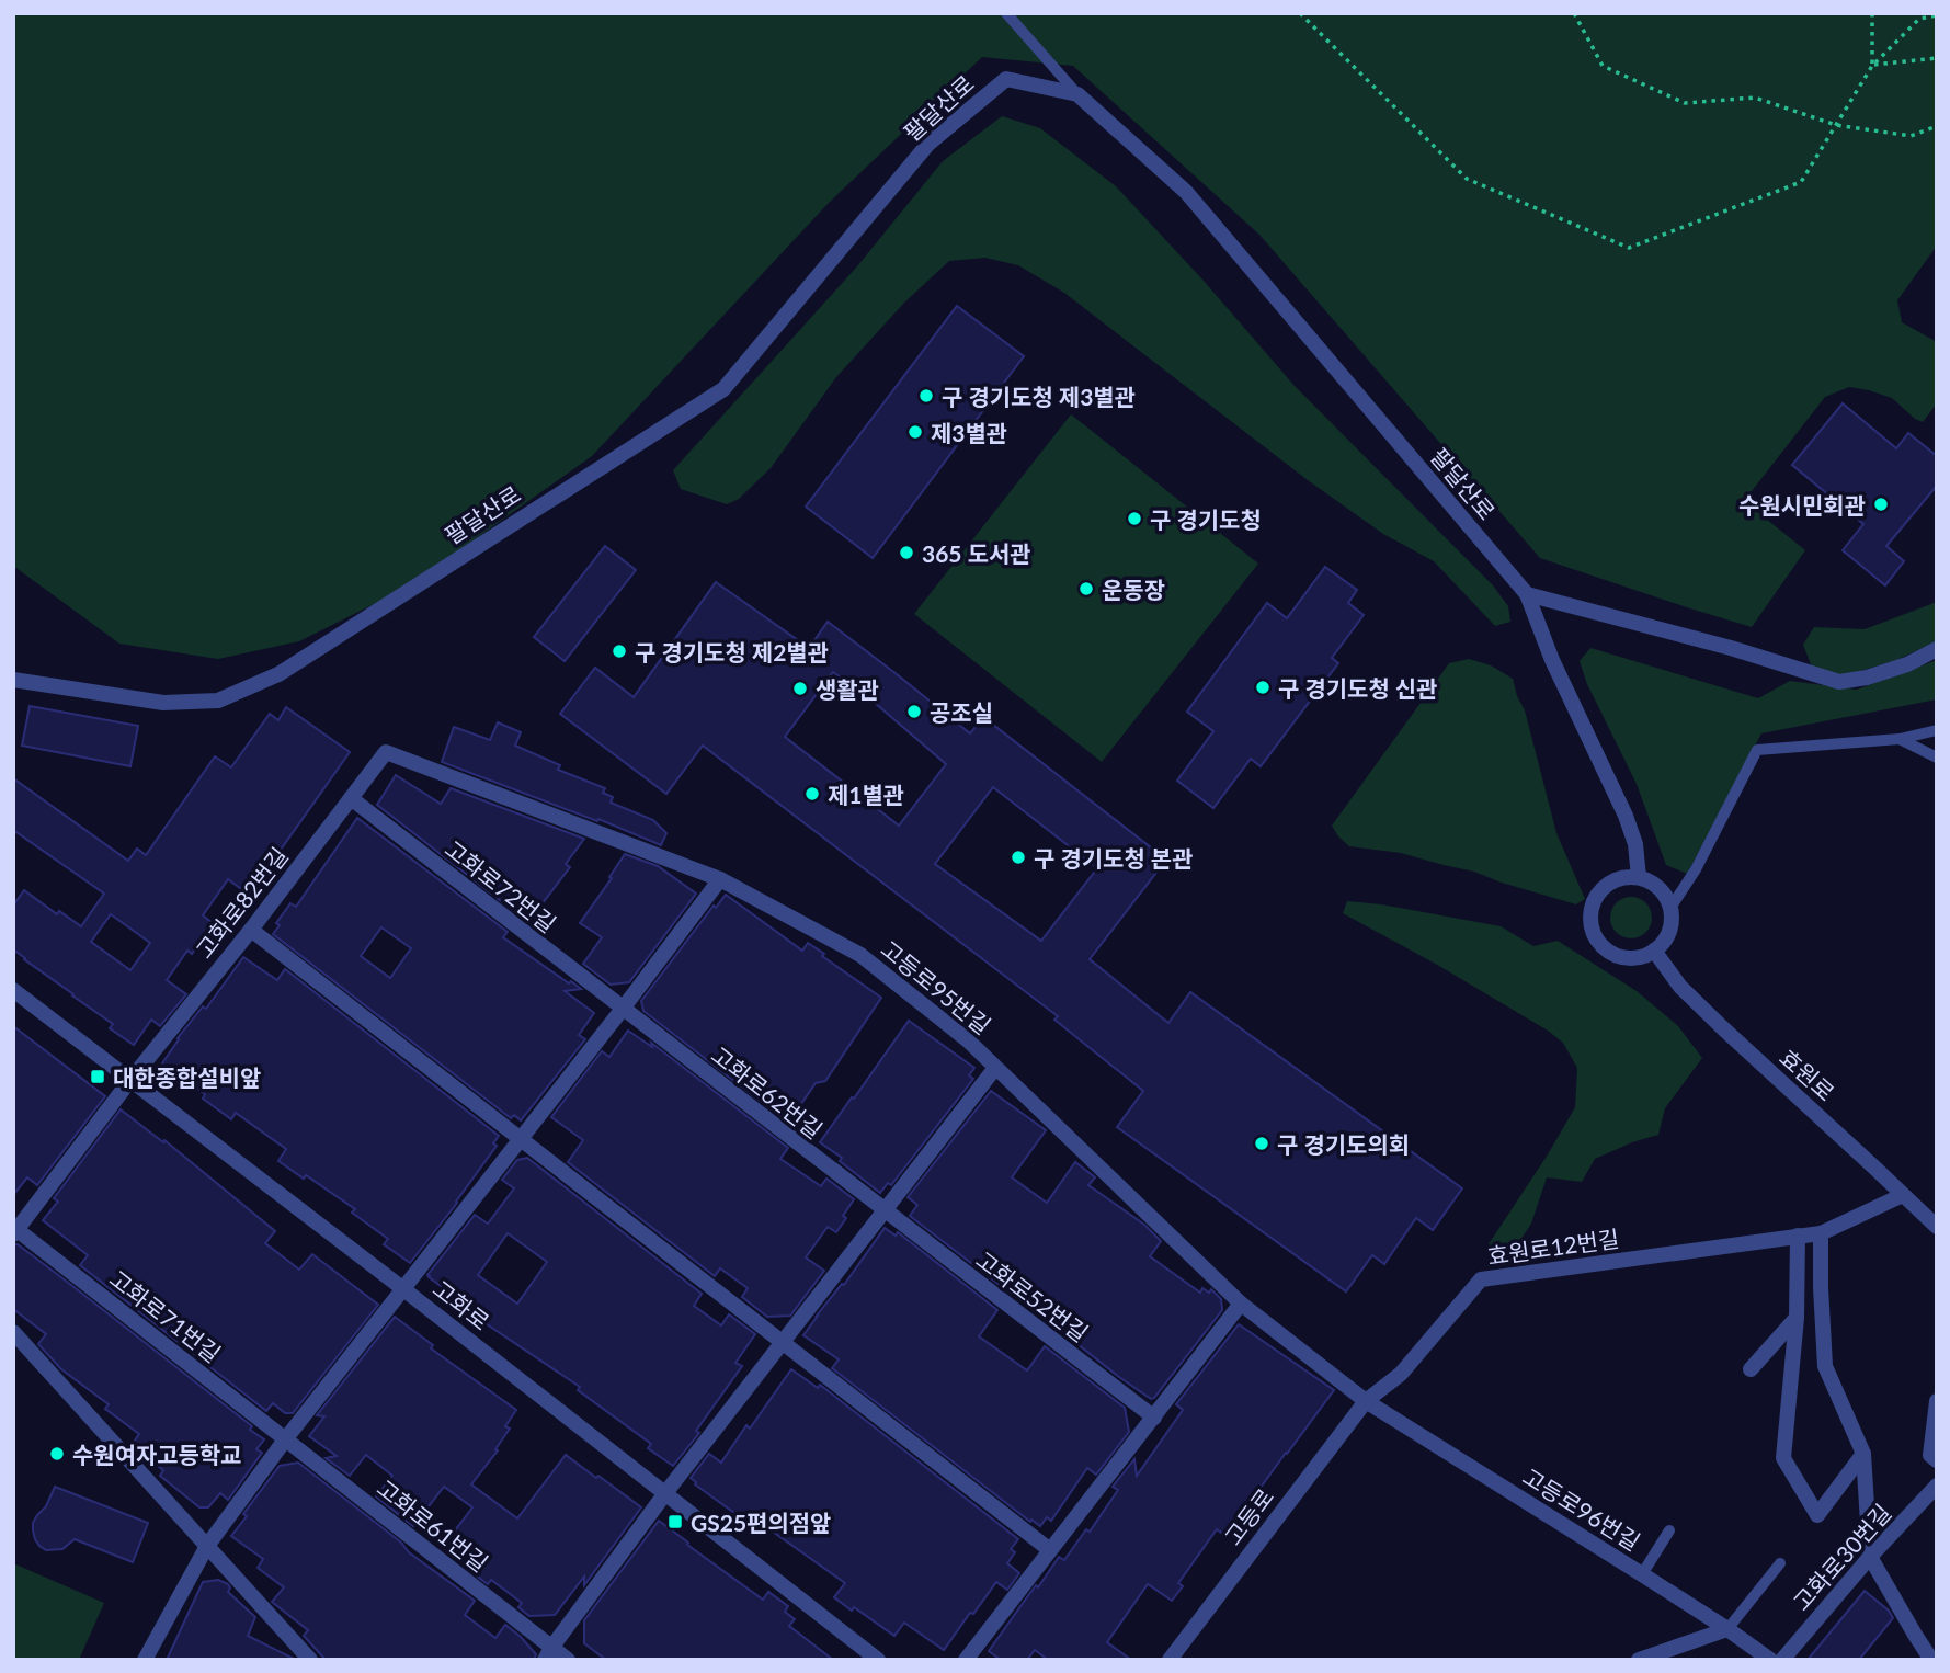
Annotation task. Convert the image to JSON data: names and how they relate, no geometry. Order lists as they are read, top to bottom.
{
  "streets": {
    "street": [
      "팔달산로",
      "고화로72번길",
      "고화로82번길",
      "고등로95번길",
      "효원로",
      "고화로62번길",
      "효원로12번길",
      "고화로52번길",
      "고화로",
      "고화로71번길",
      "고등로96번길",
      "고등로",
      "고화로61번길",
      "고화로30번길"
    ]
  },
  "crossings": [
    ["고화로72번길", "고화로82번길"],
    ["고화로72번길", "고화로62번길"],
    ["고화로82번길", "고등로95번길"],
    ["고화로82번길", "고화로"],
    ["고화로82번길", "고화로71번길"],
    ["고등로95번길", "효원로12번길"],
    ["고등로95번길", "고등로96번길"],
    ["고등로95번길", "고등로"],
    ["효원로", "효원로12번길"],
    ["고화로62번길", "고화로52번길"],
    ["효원로12번길", "고등로96번길"],
    ["효원로12번길", "고등로"],
    ["고화로71번길", "고화로61번길"],
    ["고등로96번길", "고등로"]
  ],
  "places": {
    "other": [
      "구 경기도청 제3별관",
      "제3별관",
      "수원시민회관",
      "구 경기도청",
      "365 도서관",
      "운동장",
      "구 경기도청 제2별관",
      "구 경기도청 신관",
      "생활관",
      "공조실",
      "제1별관",
      "구 경기도청 본관",
      "구 경기도의회",
      "수원여자고등학교"
    ],
    "transit": ["대한종합설비앞", "GS25편의점앞"]
  }
}
